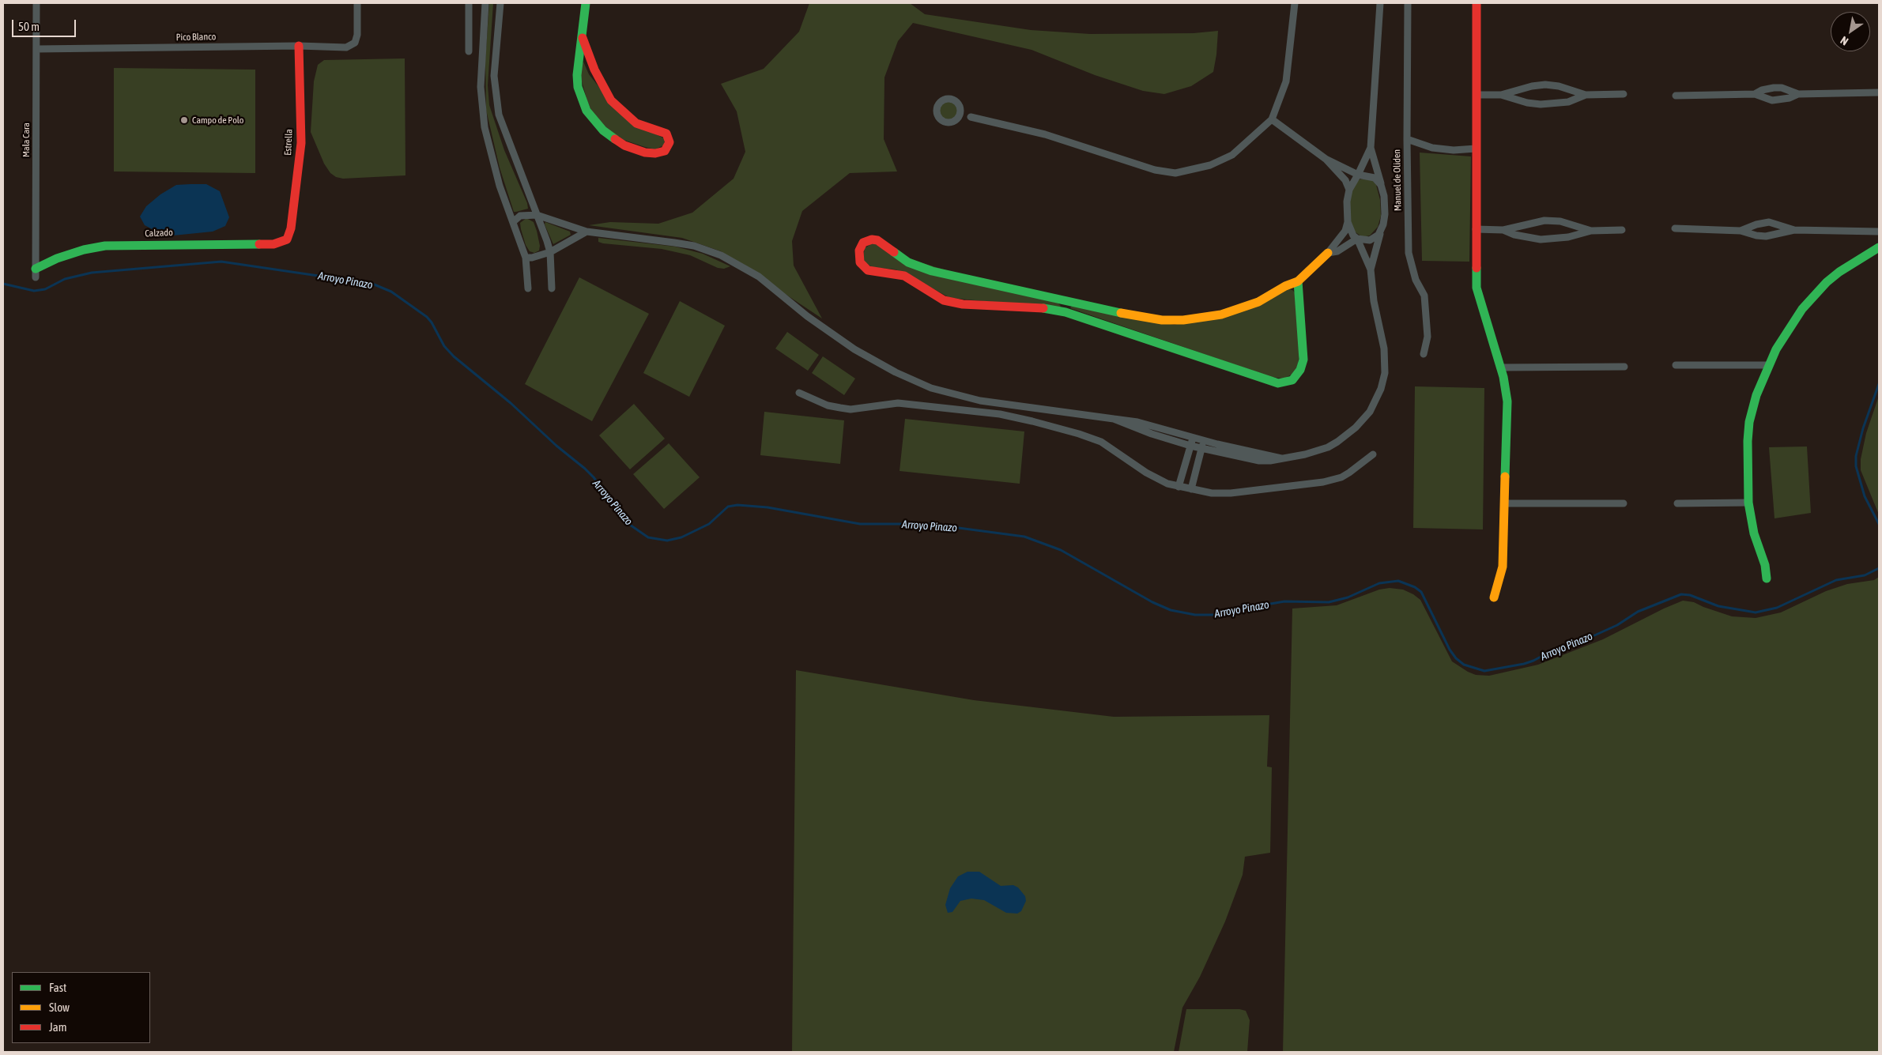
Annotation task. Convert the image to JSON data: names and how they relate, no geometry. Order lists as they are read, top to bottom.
{
  "streets": {
    "street": [
      "Pico Blanco",
      "Mala Cara",
      "Estrella",
      "Manuel de Oliden",
      "Calzado"
    ]
  },
  "crossings": [
    ["Pico Blanco", "Mala Cara"],
    ["Pico Blanco", "Estrella"],
    ["Mala Cara", "Calzado"],
    ["Estrella", "Calzado"]
  ],
  "water": ["Arroyo Pinazo"],
  "places": ["Campo de Polo"],
  "legend": ["Fast", "Slow", "Jam"],
  "scale_bar": "50 m",
  "north": "bottom left"
}
